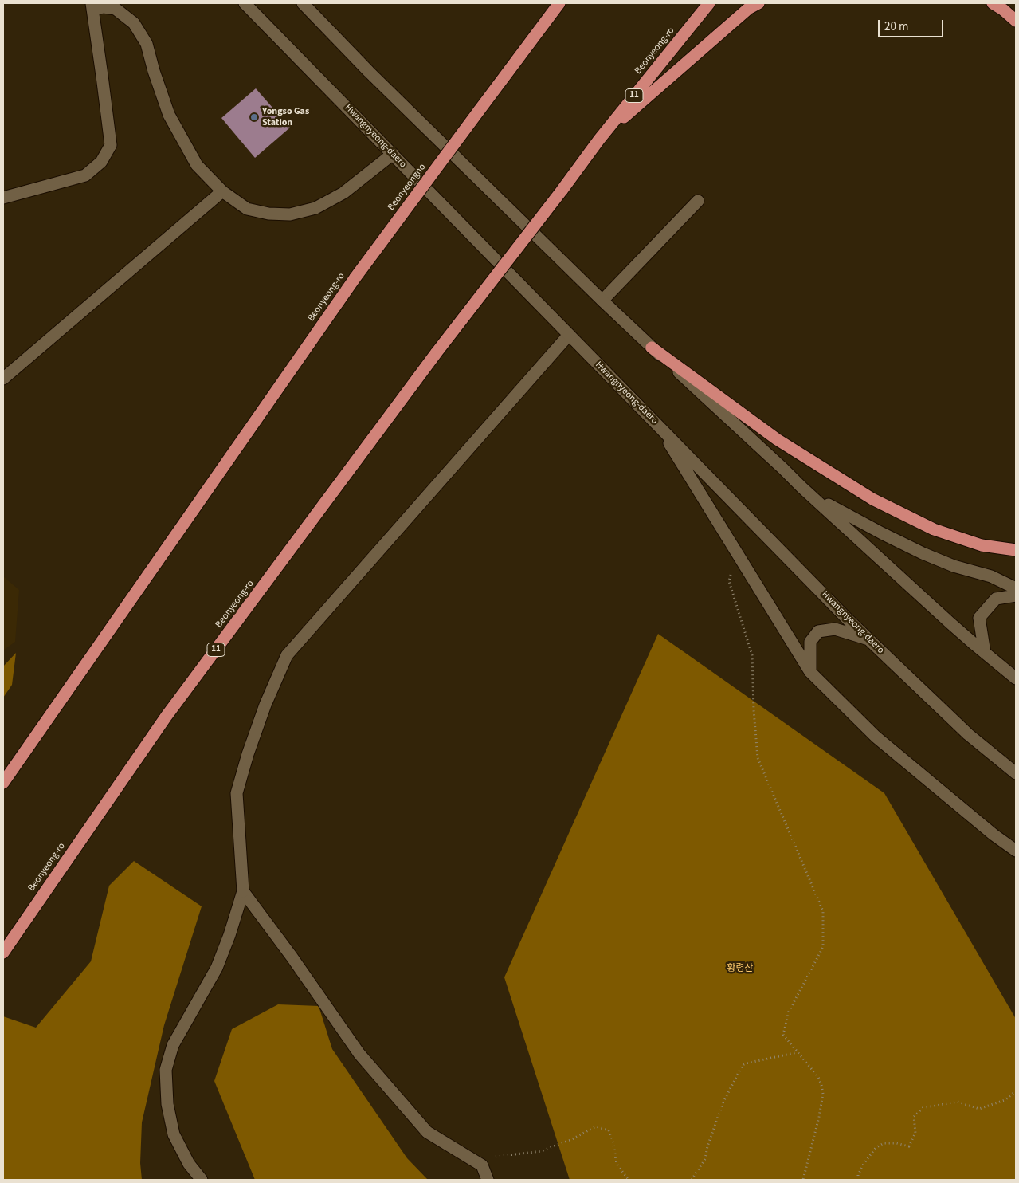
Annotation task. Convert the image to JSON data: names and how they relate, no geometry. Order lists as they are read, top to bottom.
{
  "streets": {
    "highway": ["Beonyeong-ro", "11", "Beonyeongno"],
    "main road": ["Hwangnyeong-daero"]
  },
  "crossings": [
    ["Beonyeong-ro", "Beonyeongno"]
  ],
  "parks": ["황령산"],
  "places": ["Yongso Gas Station"],
  "scale_bar": "20 m"
}
